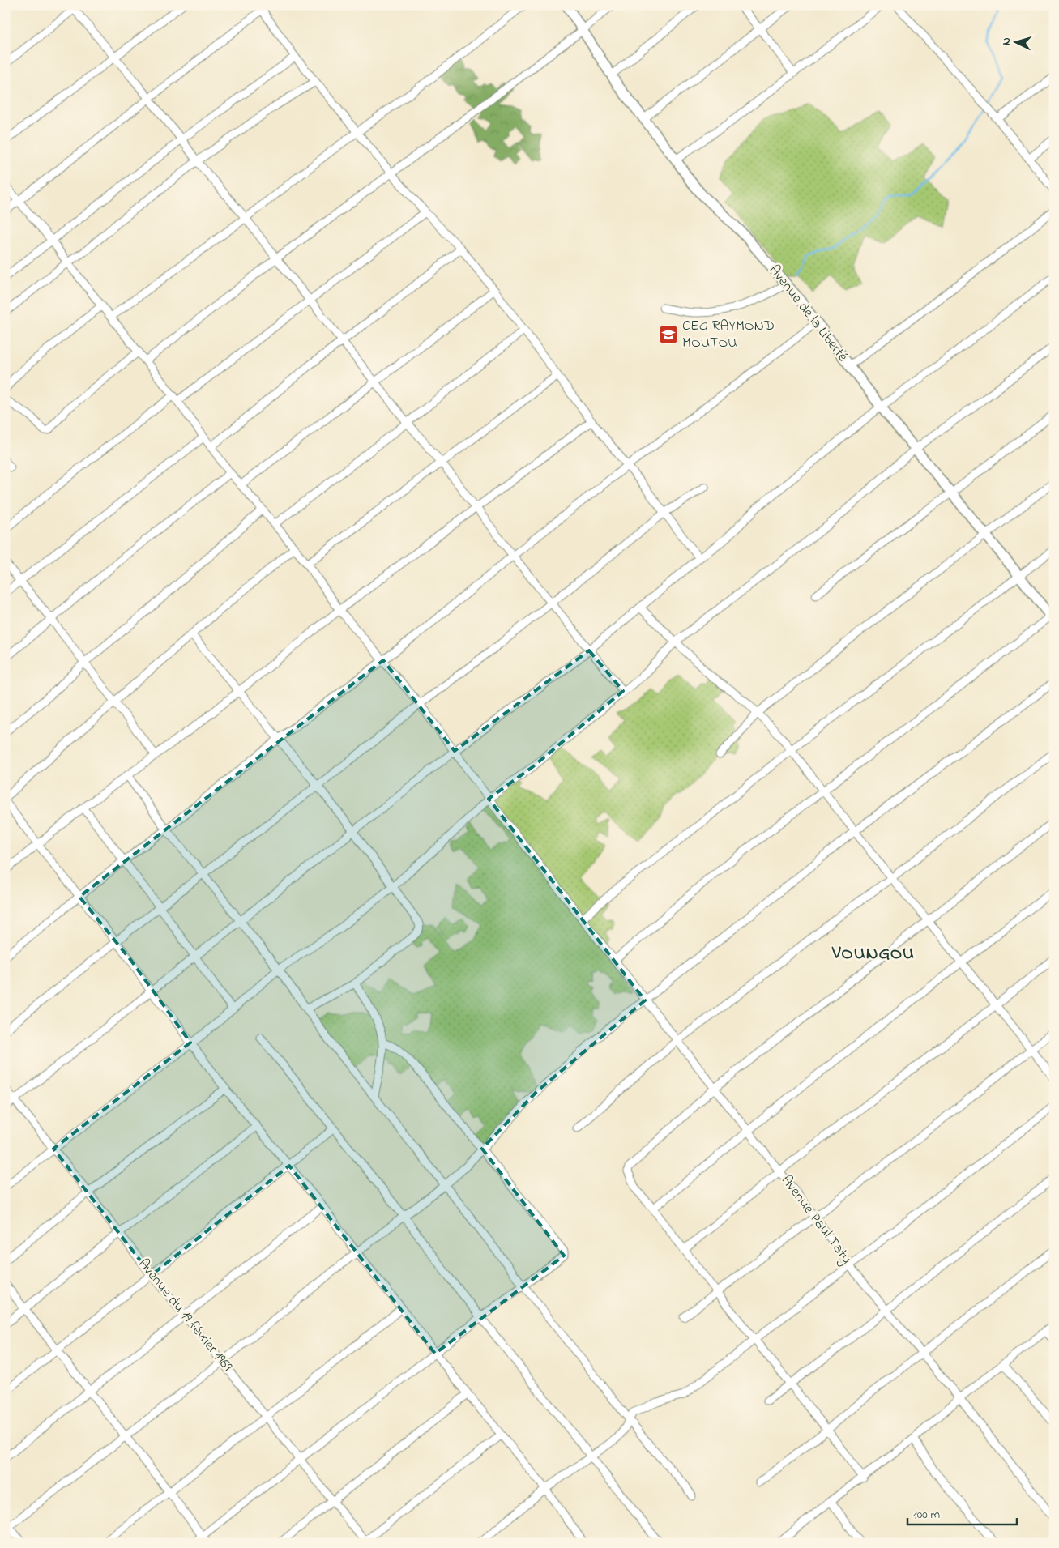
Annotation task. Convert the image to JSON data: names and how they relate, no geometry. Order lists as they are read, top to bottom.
{
  "streets": {
    "street": ["Avenue de la Liberté", "Avenue Paul Taty", "Avenue du 19 février 1969"]
  },
  "districts": ["VOUNGOU"],
  "places": {
    "school or university": ["CEG RAYMOND MOUTOU"]
  },
  "scale_bar": "100 m",
  "north": "left"
}
